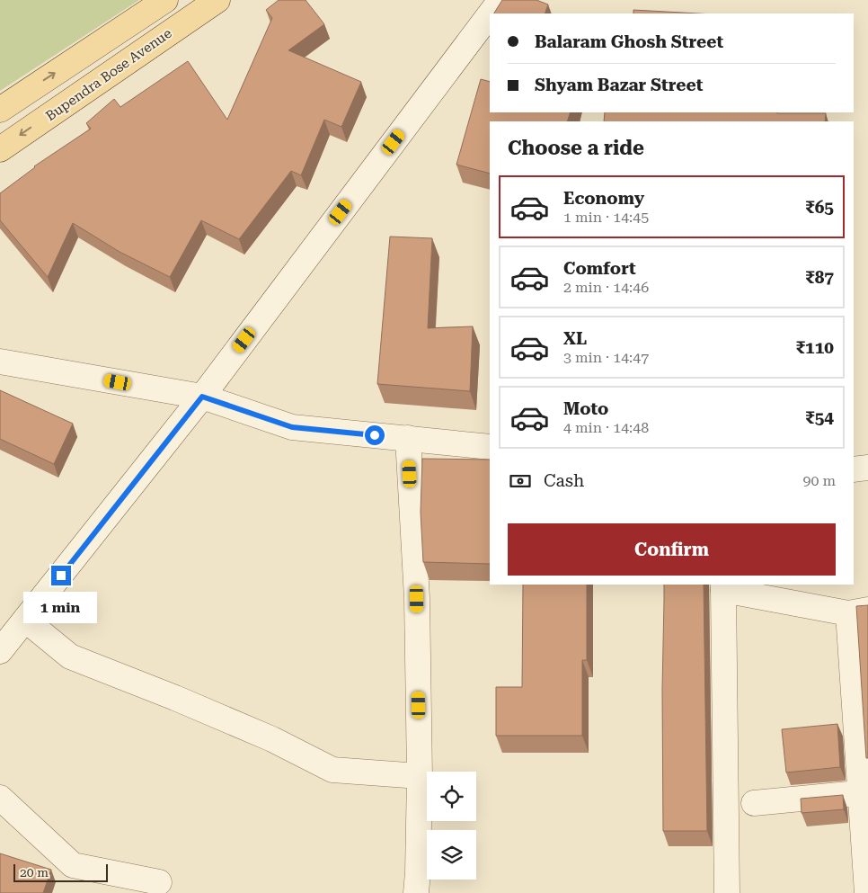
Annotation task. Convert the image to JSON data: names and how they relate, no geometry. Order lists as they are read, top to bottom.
{
  "streets": {
    "main road": ["Bupendra Bose Avenue"]
  },
  "scale_bar": "20 m",
  "page": {
    "banner": ["Balaram Ghosh Street", "Shyam Bazar Street"],
    "heading": "Choose a ride",
    "list": [
      {
        "name": "Economy",
        "note": "1 min · 14:45",
        "value": "₹65"
      },
      {
        "name": "Comfort",
        "note": "2 min · 14:46",
        "value": "₹87"
      },
      {
        "name": "XL",
        "note": "3 min · 14:47",
        "value": "₹110"
      },
      {
        "name": "Moto",
        "note": "4 min · 14:48",
        "value": "₹54"
      }
    ],
    "pay": ["Cash", "90 m"],
    "buttons": "Confirm",
    "bubble": "1 min",
    "scale": "20 m"
  }
}
